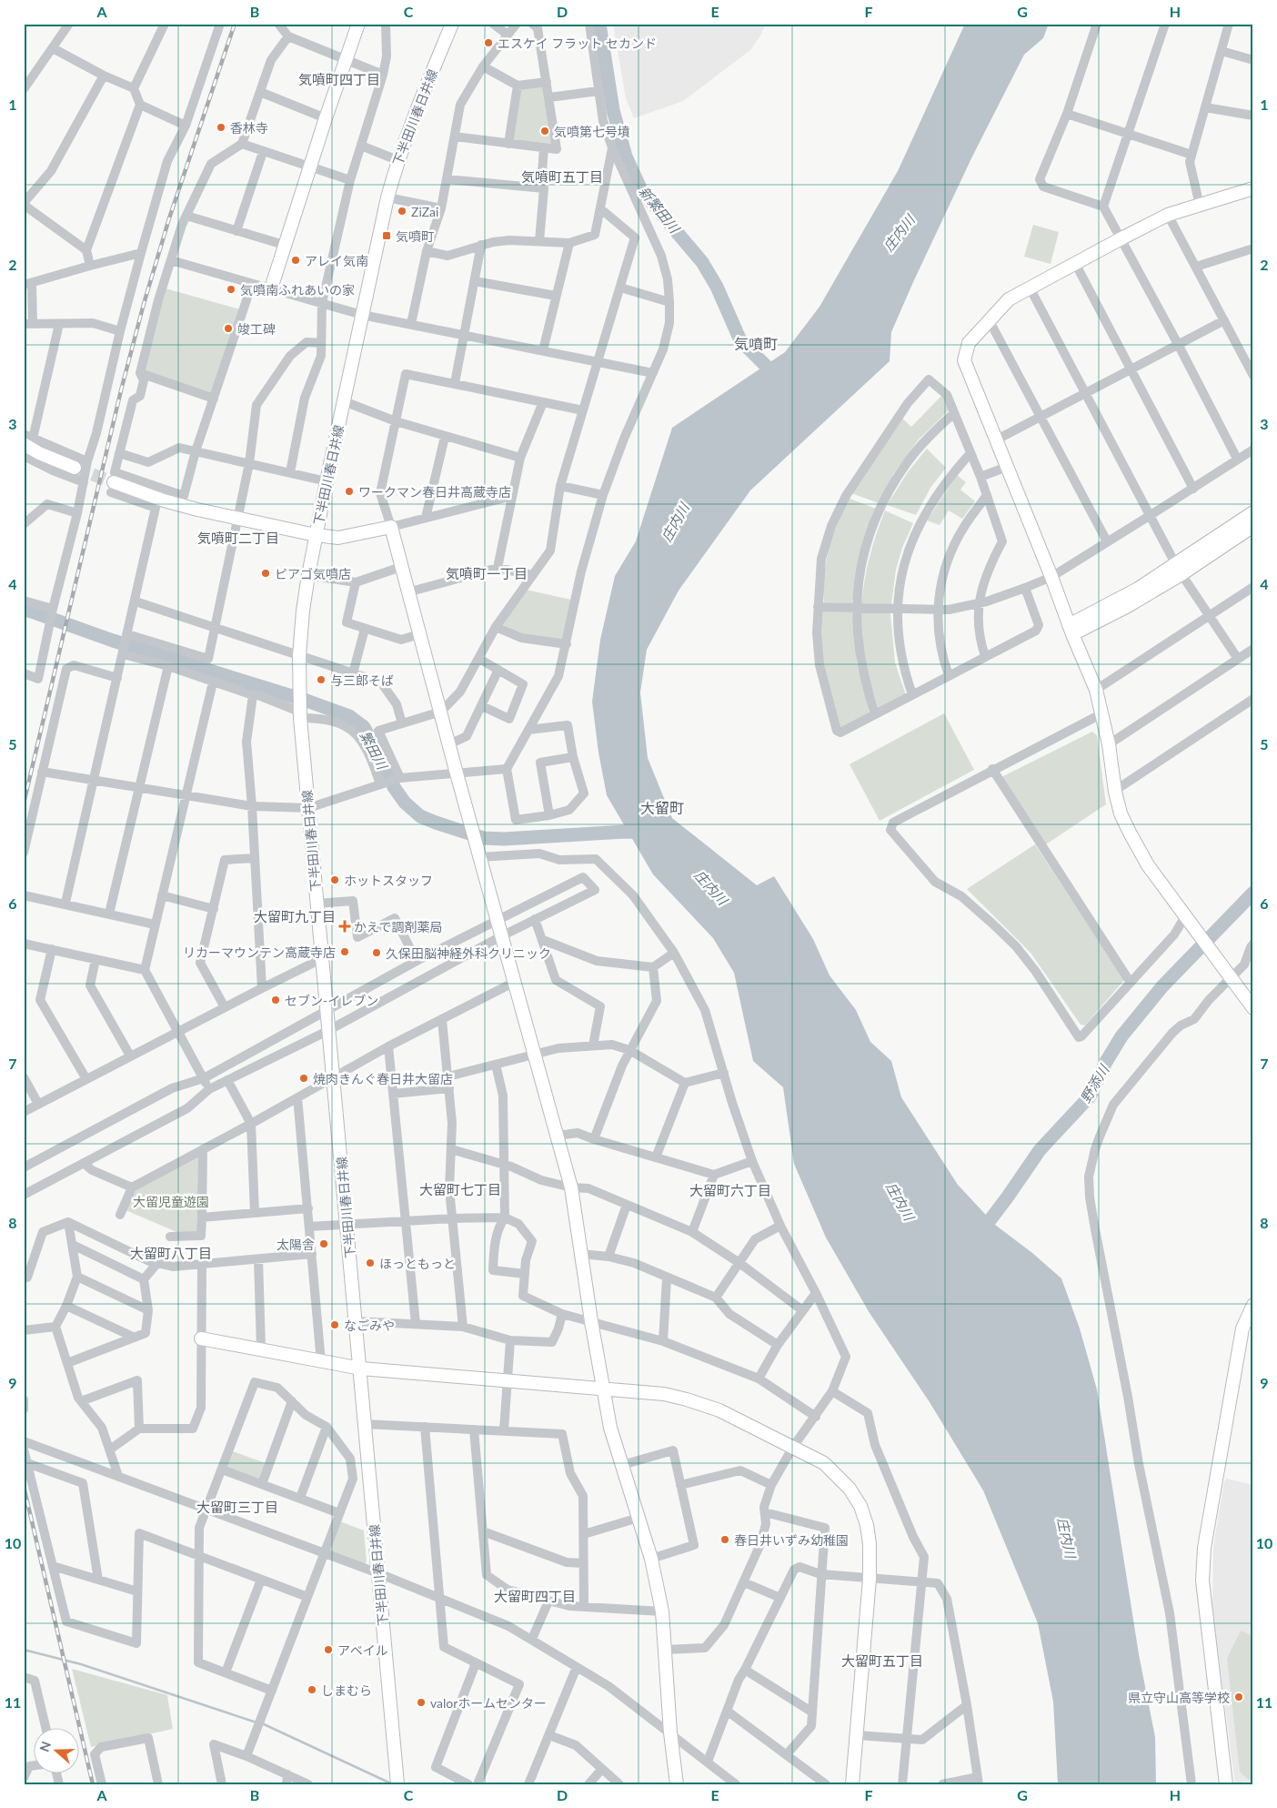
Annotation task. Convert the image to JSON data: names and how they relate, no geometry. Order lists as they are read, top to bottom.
{
  "streets": {
    "street": ["下半田川春日井線"]
  },
  "districts": [
    "気噴町四丁目",
    "気噴町五丁目",
    "気噴町",
    "気噴町二丁目",
    "気噴町一丁目",
    "大留町",
    "大留町九丁目",
    "大留町七丁目",
    "大留町六丁目",
    "大留町八丁目",
    "大留町三丁目",
    "大留町四丁目",
    "大留町五丁目"
  ],
  "water": [
    "新繁田川",
    "庄内川",
    "繁田川",
    "野添川"
  ],
  "parks": ["大留児童遊園"],
  "places": {
    "other": [
      "エスケイ フラット セカンド",
      "香林寺",
      "気噴第七号墳",
      "ZiZai",
      "アレイ気南",
      "気噴南ふれあいの家",
      "竣工碑",
      "ワークマン春日井高蔵寺店",
      "ピアゴ気噴店",
      "与三郎そば",
      "ホットスタッフ",
      "リカーマウンテン高蔵寺店",
      "久保田脳神経外科クリニック",
      "セブン-イレブン",
      "焼肉きんぐ春日井大留店",
      "太陽舎",
      "ほっともっと",
      "なごみや",
      "春日井いずみ幼稚園",
      "アベイル",
      "しまむら",
      "県立守山高等学校",
      "valorホームセンター"
    ],
    "transit": ["気噴町"],
    "health": ["かえで調剤薬局"]
  },
  "north": "left",
  "grid": {
    "columns": [
      "A",
      "B",
      "C",
      "D",
      "E",
      "F",
      "G",
      "H"
    ],
    "rows": [
      "1",
      "2",
      "3",
      "4",
      "5",
      "6",
      "7",
      "8",
      "9",
      "10",
      "11"
    ]
  }
}
